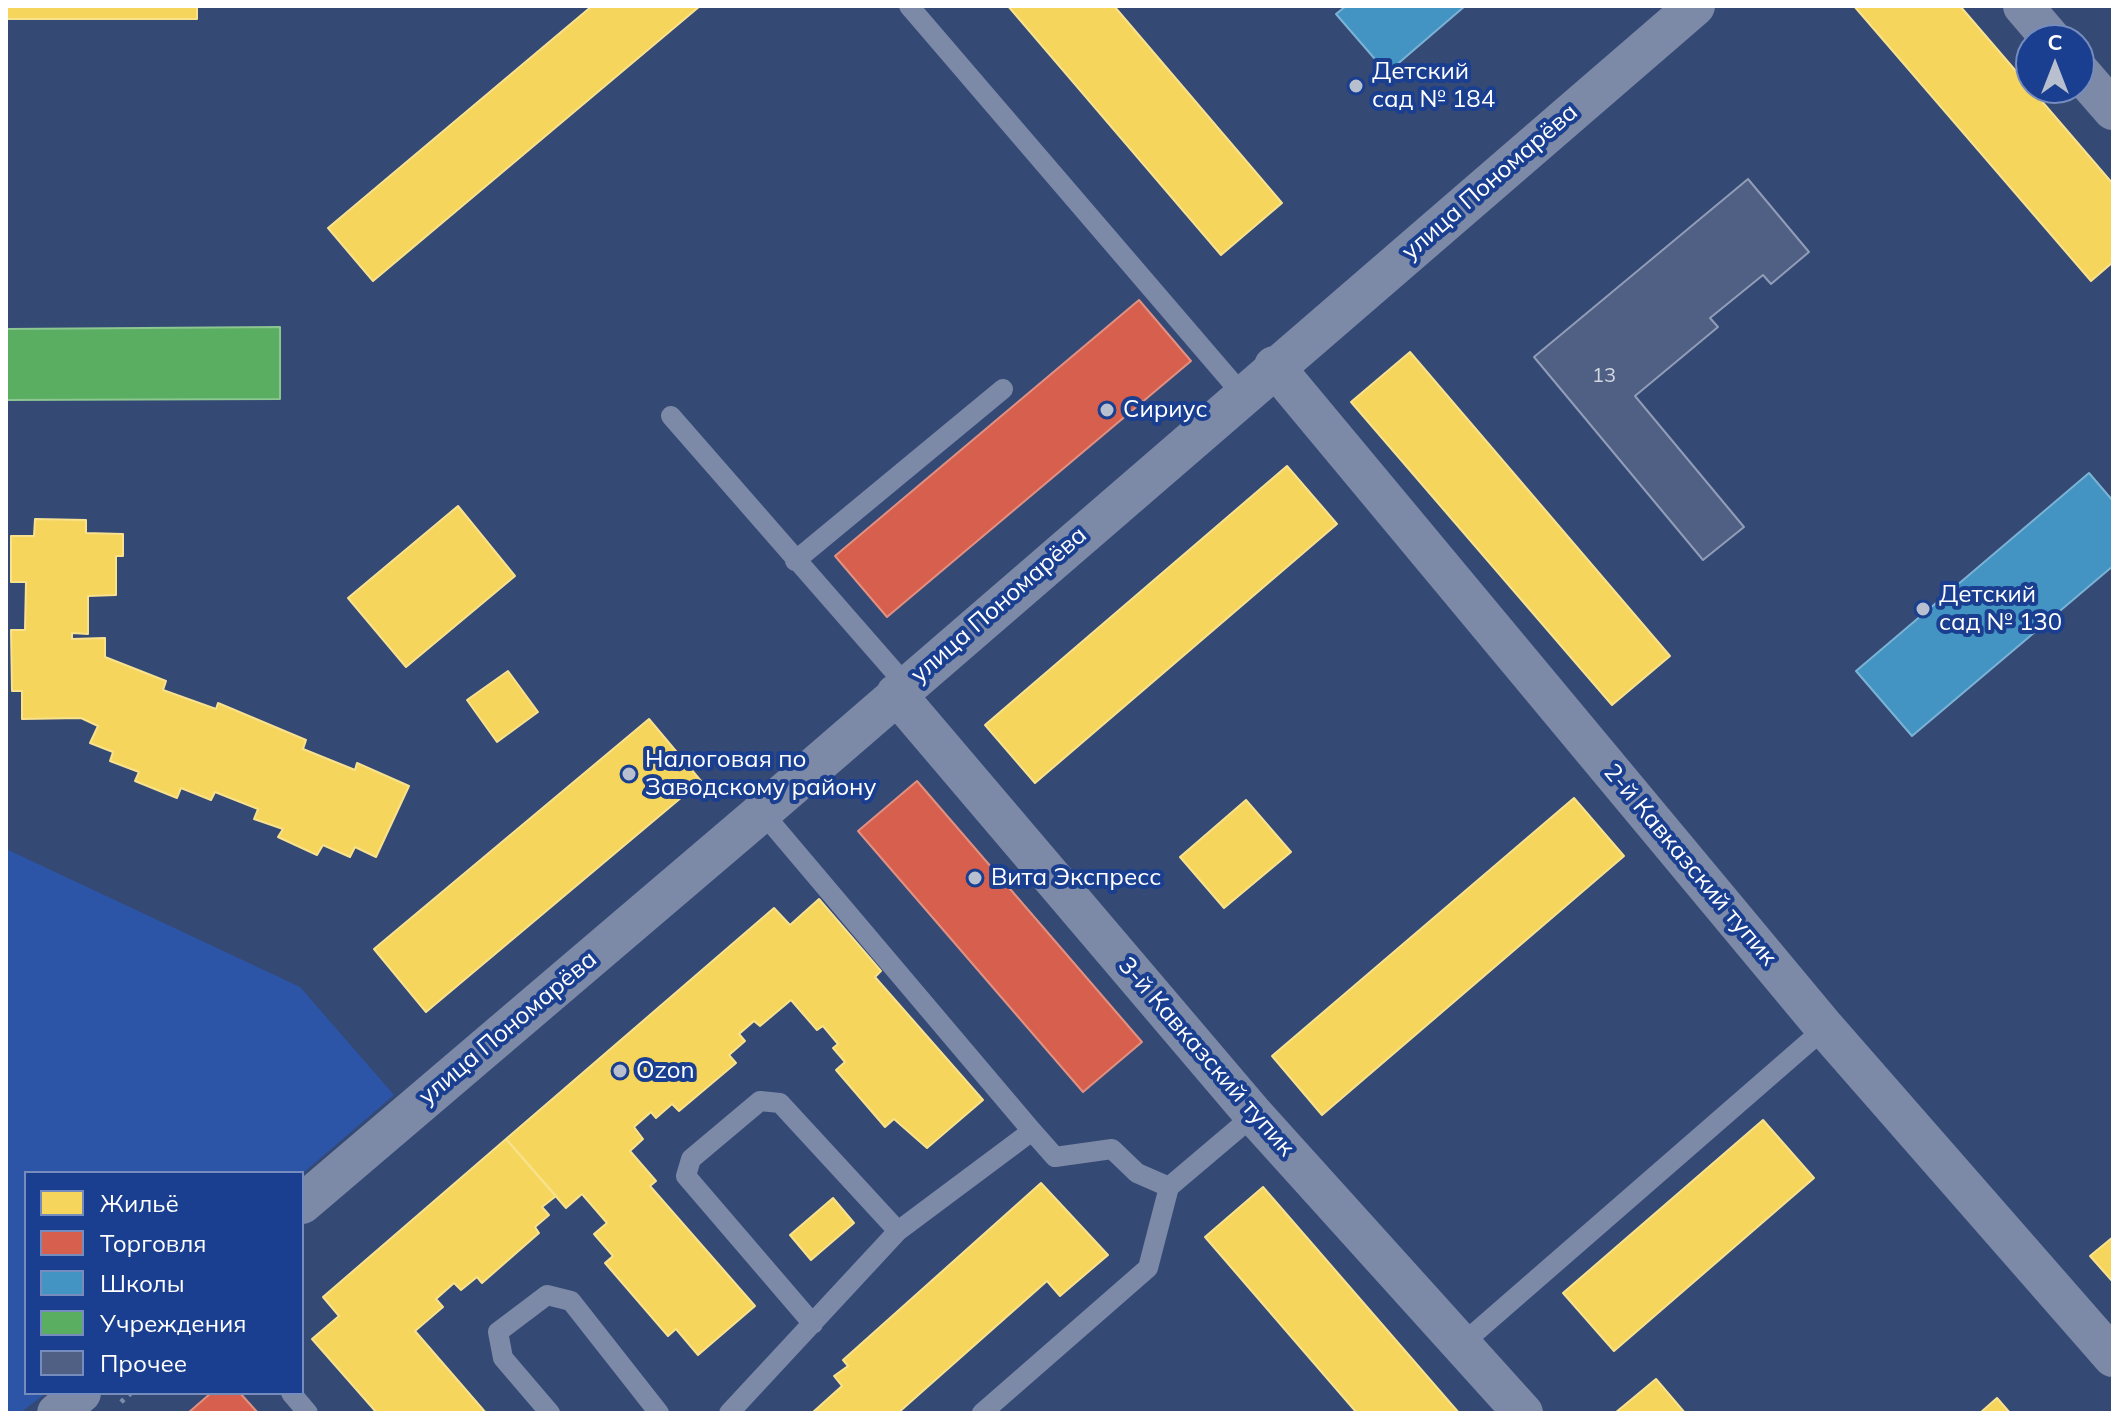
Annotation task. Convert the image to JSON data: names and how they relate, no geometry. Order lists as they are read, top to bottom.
{
  "streets": {
    "street": ["улица Пономарёва", "2-й Кавказский тупик", "3-й Кавказский тупик"]
  },
  "crossings": [
    ["улица Пономарёва", "2-й Кавказский тупик"],
    ["улица Пономарёва", "3-й Кавказский тупик"]
  ],
  "places": [
    "Детский сад № 184",
    "Сириус",
    "Детский сад № 130",
    "Налоговая по Заводскому району",
    "Вита Экспресс",
    "Ozon"
  ],
  "house_numbers": ["13"],
  "legend": [
    "Жильё",
    "Торговля",
    "Школы",
    "Учреждения",
    "Прочее"
  ],
  "north": "top"
}
